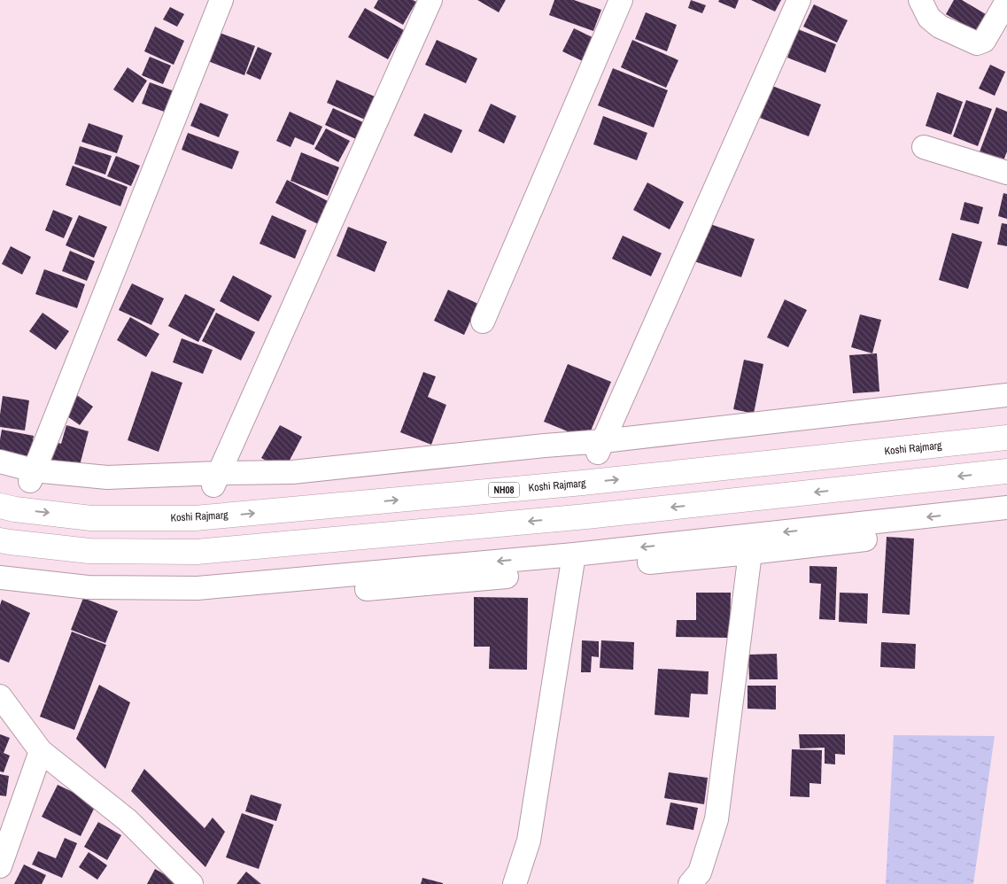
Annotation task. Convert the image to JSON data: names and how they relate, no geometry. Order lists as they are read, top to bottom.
{
  "streets": {
    "main road": ["Koshi Rajmarg", "NH08"]
  }
}
